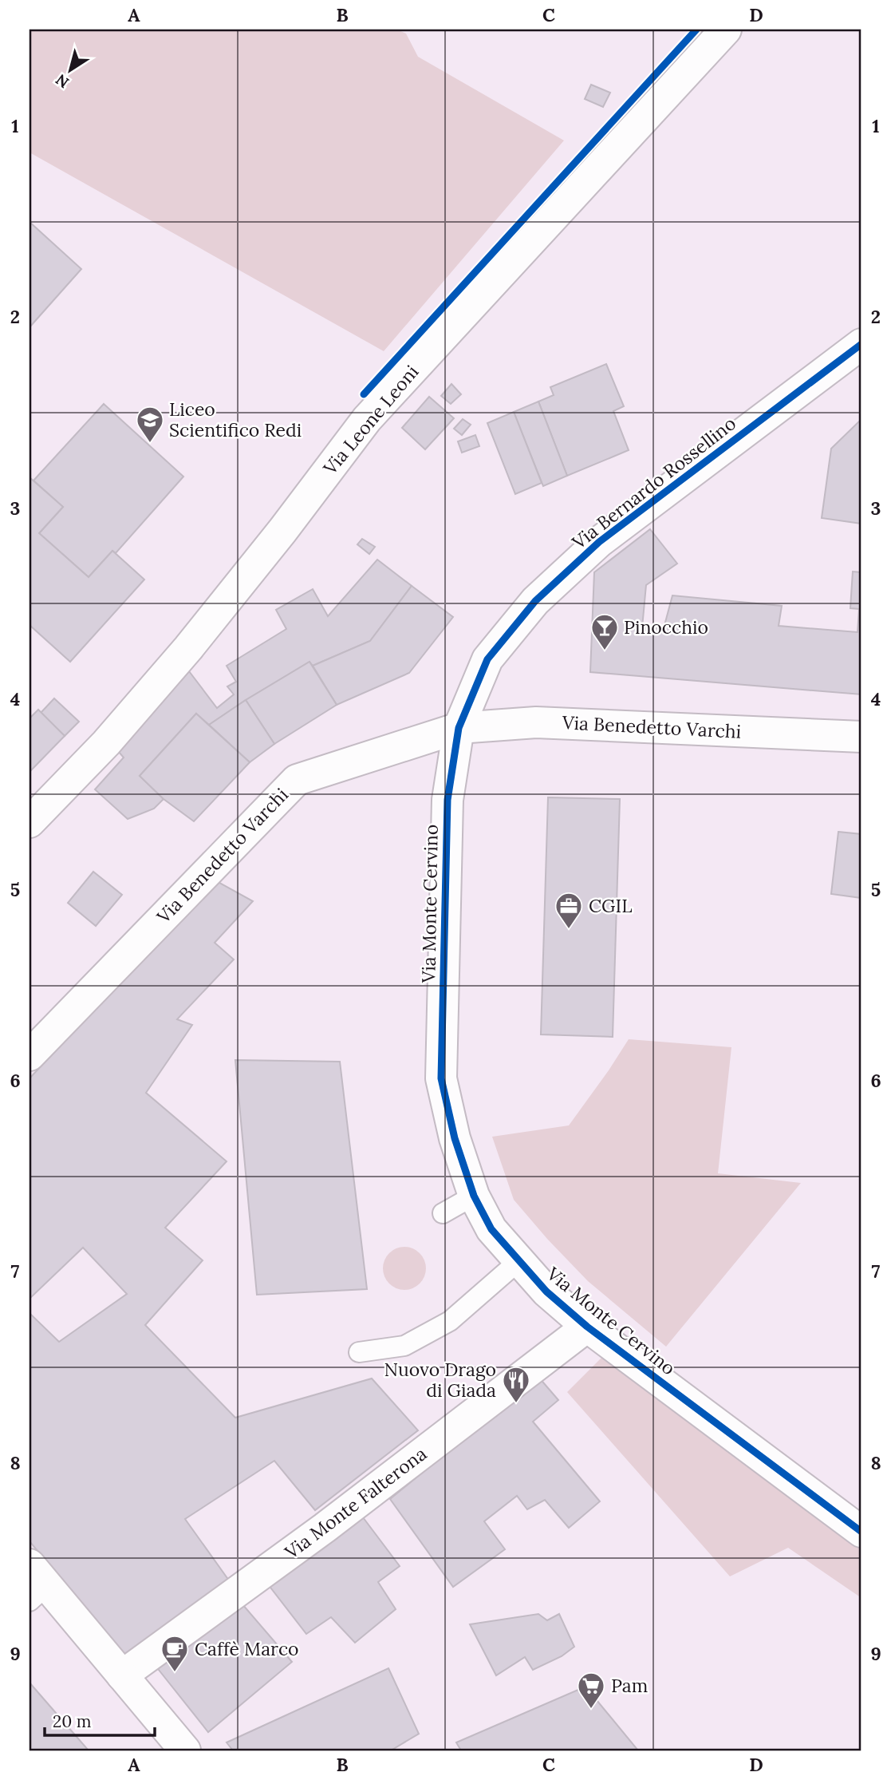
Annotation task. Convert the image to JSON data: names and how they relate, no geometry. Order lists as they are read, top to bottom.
{
  "streets": {
    "street": [
      "Via Leone Leoni",
      "Via Bernardo Rossellino",
      "Via Benedetto Varchi",
      "Via Monte Cervino",
      "Via Monte Falterona"
    ]
  },
  "crossings": [
    ["Via Bernardo Rossellino", "Via Benedetto Varchi"],
    ["Via Bernardo Rossellino", "Via Monte Cervino"],
    ["Via Benedetto Varchi", "Via Monte Cervino"],
    ["Via Monte Cervino", "Via Monte Falterona"]
  ],
  "places": {
    "school or university": ["Liceo Scientifico Redi"],
    "bar": ["Pinocchio"],
    "office": ["CGIL"],
    "restaurant": ["Nuovo Drago di Giada"],
    "cafe": ["Caffè Marco"],
    "supermarket": ["Pam"]
  },
  "scale_bar": "20 m",
  "north": "bottom left",
  "grid": {
    "columns": [
      "A",
      "B",
      "C",
      "D"
    ],
    "rows": [
      "1",
      "2",
      "3",
      "4",
      "5",
      "6",
      "7",
      "8",
      "9"
    ]
  }
}
